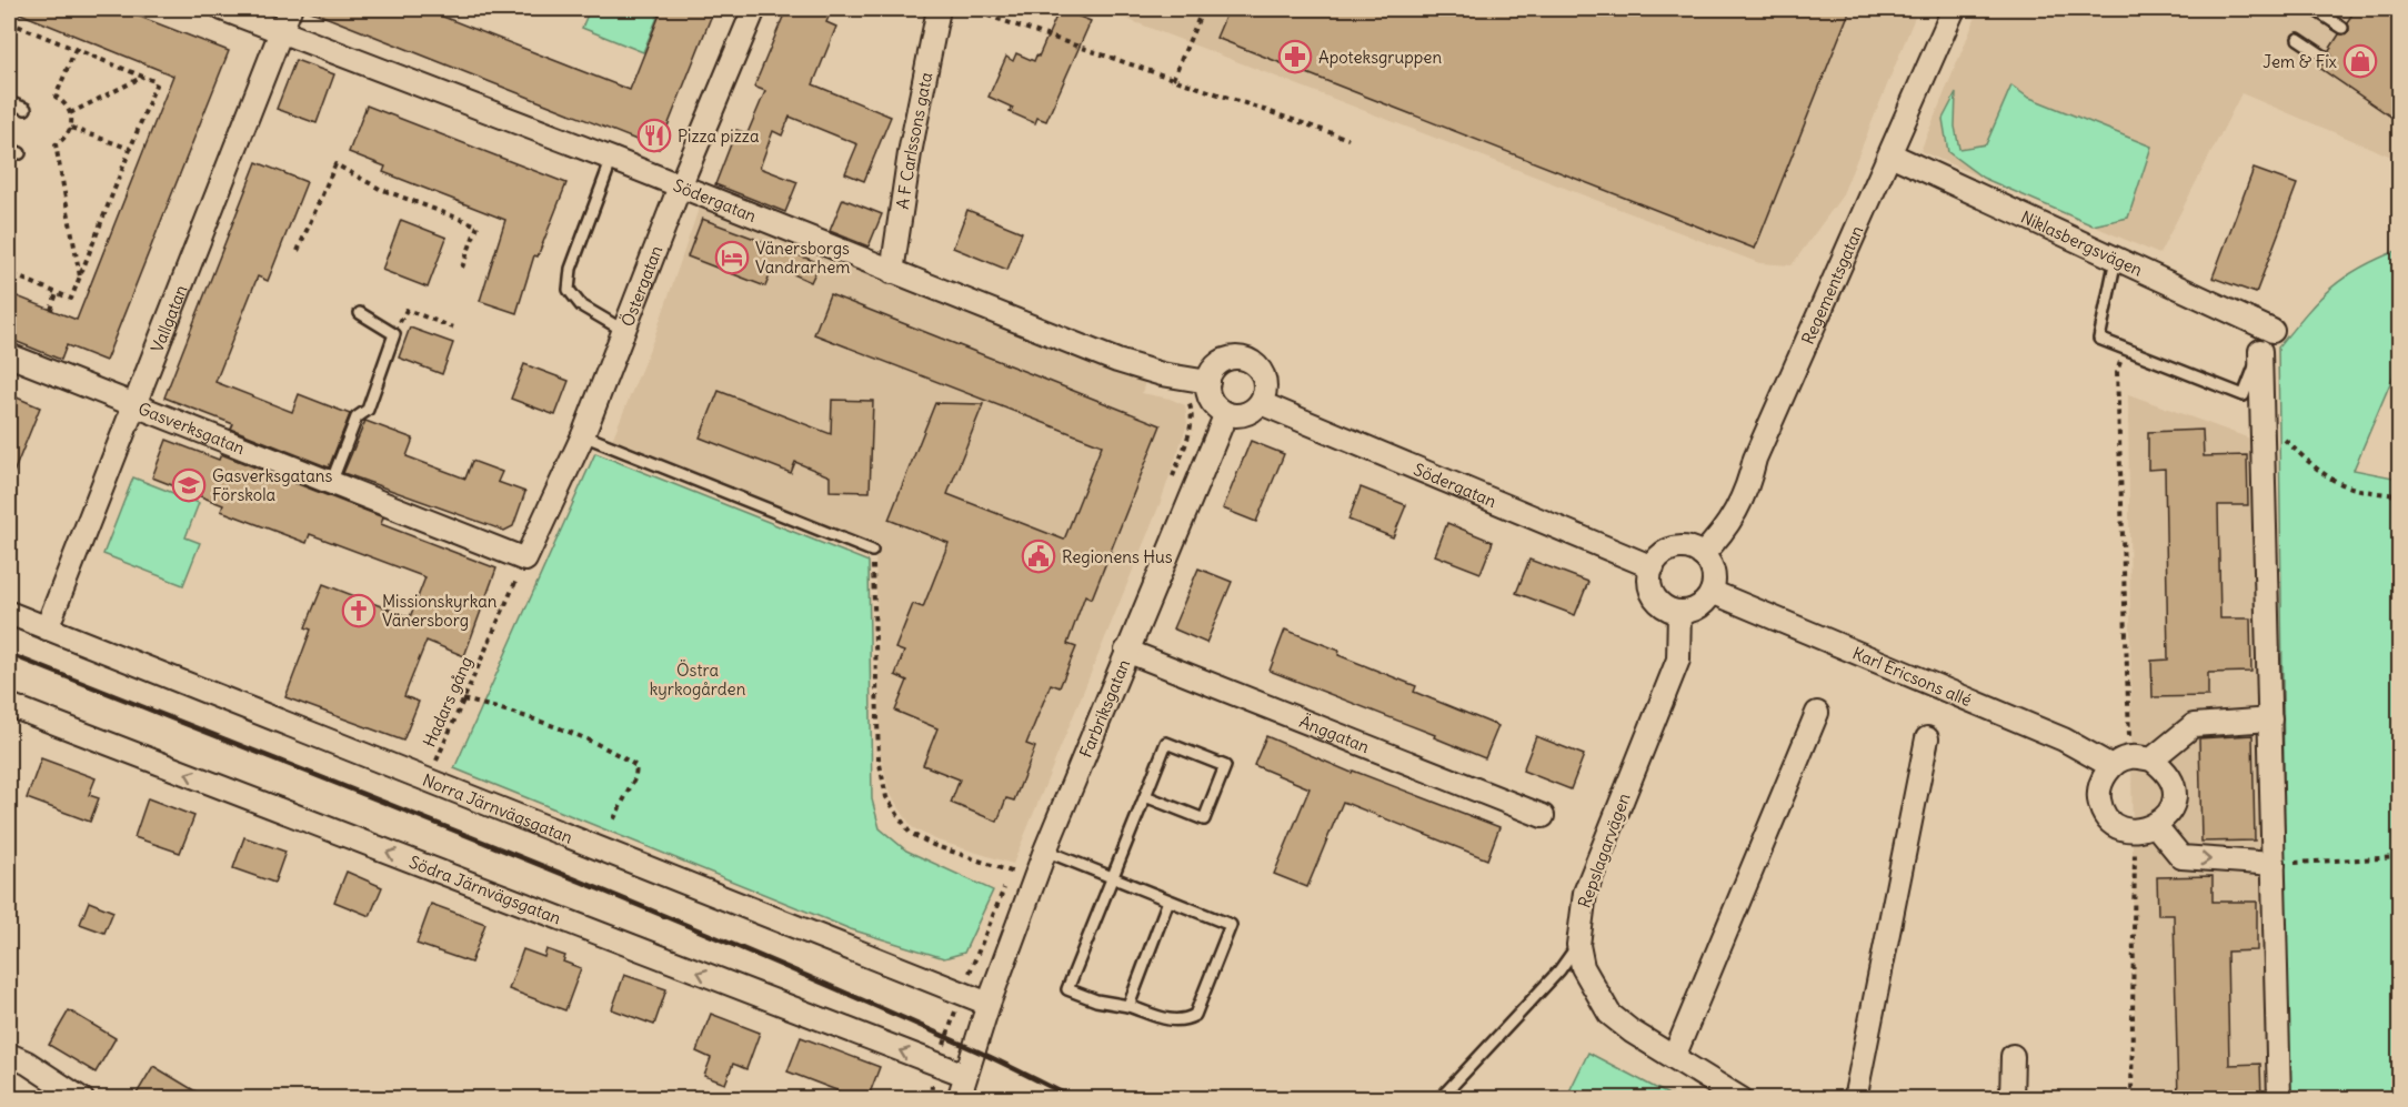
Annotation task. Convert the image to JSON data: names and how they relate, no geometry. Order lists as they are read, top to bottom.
{
  "streets": {
    "street": [
      "A F Carlssons gata",
      "Södergatan",
      "Niklasbergsvägen",
      "Regementsgatan",
      "Östergatan",
      "Vallgatan",
      "Gasverksgatan",
      "Karl Ericsons allé",
      "Farbriksgatan",
      "Änggatan",
      "Norra Järnvägsgatan",
      "Repslagarvägen",
      "Södra Järnvägsgatan"
    ],
    "path": ["Hadars gång"]
  },
  "crossings": [
    ["A F Carlssons gata", "Södergatan"],
    ["Södergatan", "Regementsgatan"],
    ["Södergatan", "Östergatan"],
    ["Södergatan", "Vallgatan"],
    ["Södergatan", "Karl Ericsons allé"],
    ["Södergatan", "Farbriksgatan"],
    ["Södergatan", "Repslagarvägen"],
    ["Niklasbergsvägen", "Regementsgatan"],
    ["Regementsgatan", "Karl Ericsons allé"],
    ["Regementsgatan", "Repslagarvägen"],
    ["Östergatan", "Gasverksgatan"],
    ["Östergatan", "Hadars gång"],
    ["Vallgatan", "Gasverksgatan"],
    ["Vallgatan", "Norra Järnvägsgatan"],
    ["Gasverksgatan", "Hadars gång"],
    ["Karl Ericsons allé", "Repslagarvägen"],
    ["Hadars gång", "Norra Järnvägsgatan"],
    ["Farbriksgatan", "Änggatan"],
    ["Farbriksgatan", "Norra Järnvägsgatan"],
    ["Farbriksgatan", "Södra Järnvägsgatan"]
  ],
  "one_way": ["Södra Järnvägsgatan"],
  "parks": ["Östra kyrkogården"],
  "places": {
    "pharmacy": ["Apoteksgruppen"],
    "shop": ["Jem & Fix"],
    "restaurant": ["Pizza pizza"],
    "hotel": ["Vänersborgs Vandrarhem"],
    "school or university": ["Gasverksgatans Förskola"],
    "public building": ["Regionens Hus"],
    "church": ["Missionskyrkan Vänersborg"]
  }
}
